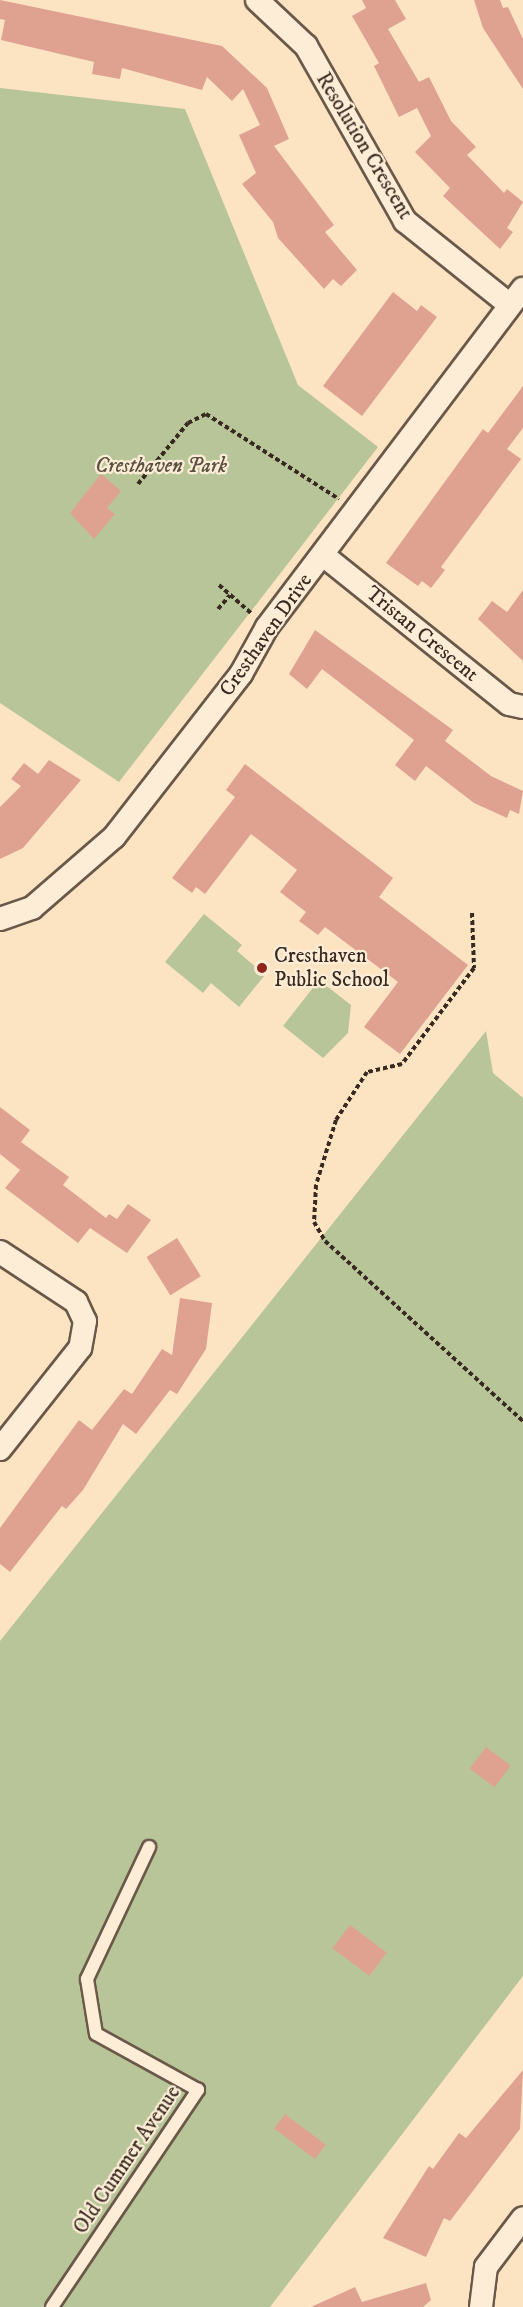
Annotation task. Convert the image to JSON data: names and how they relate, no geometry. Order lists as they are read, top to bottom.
{
  "streets": {
    "street": ["Resolution Crescent", "Tristan Crescent", "Cresthaven Drive"],
    "lane": ["Old Cummer Avenue"]
  },
  "crossings": [
    ["Resolution Crescent", "Cresthaven Drive"],
    ["Tristan Crescent", "Cresthaven Drive"]
  ],
  "parks": ["Cresthaven Park"],
  "places": ["Cresthaven Public School"]
}
